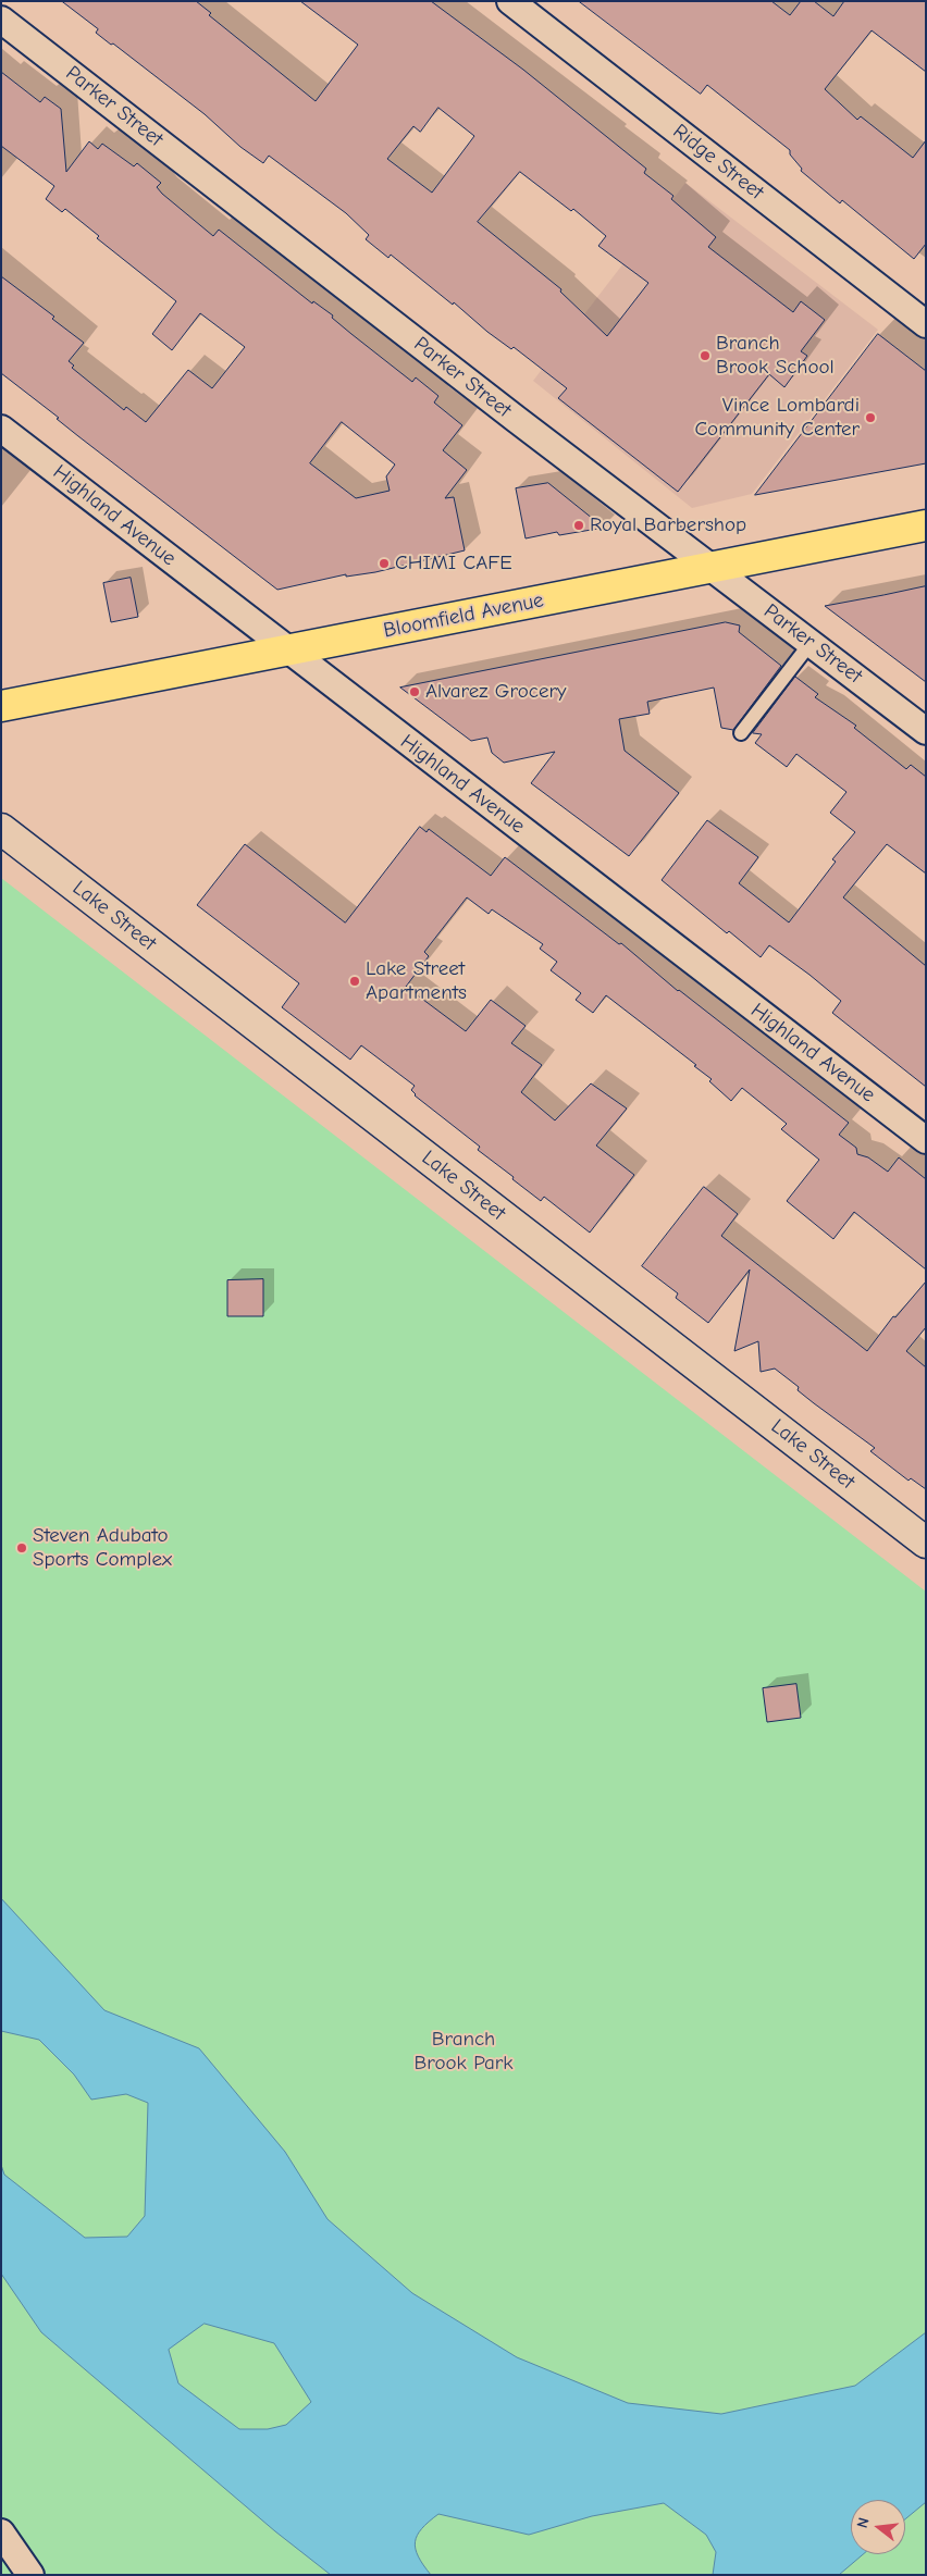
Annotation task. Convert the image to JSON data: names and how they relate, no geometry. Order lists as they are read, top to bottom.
{
  "streets": {
    "main road": ["Bloomfield Avenue"],
    "street": [
      "Parker Street",
      "Ridge Street",
      "Highland Avenue",
      "Lake Street"
    ]
  },
  "crossings": [
    ["Parker Street", "Bloomfield Avenue"],
    ["Highland Avenue", "Bloomfield Avenue"]
  ],
  "parks": ["Branch Brook Park"],
  "places": [
    "Branch Brook School",
    "Vince Lombardi Community Center",
    "Royal Barbershop",
    "CHIMI CAFE",
    "Alvarez Grocery",
    "Lake Street Apartments",
    "Steven Adubato Sports Complex"
  ],
  "north": "left"
}
